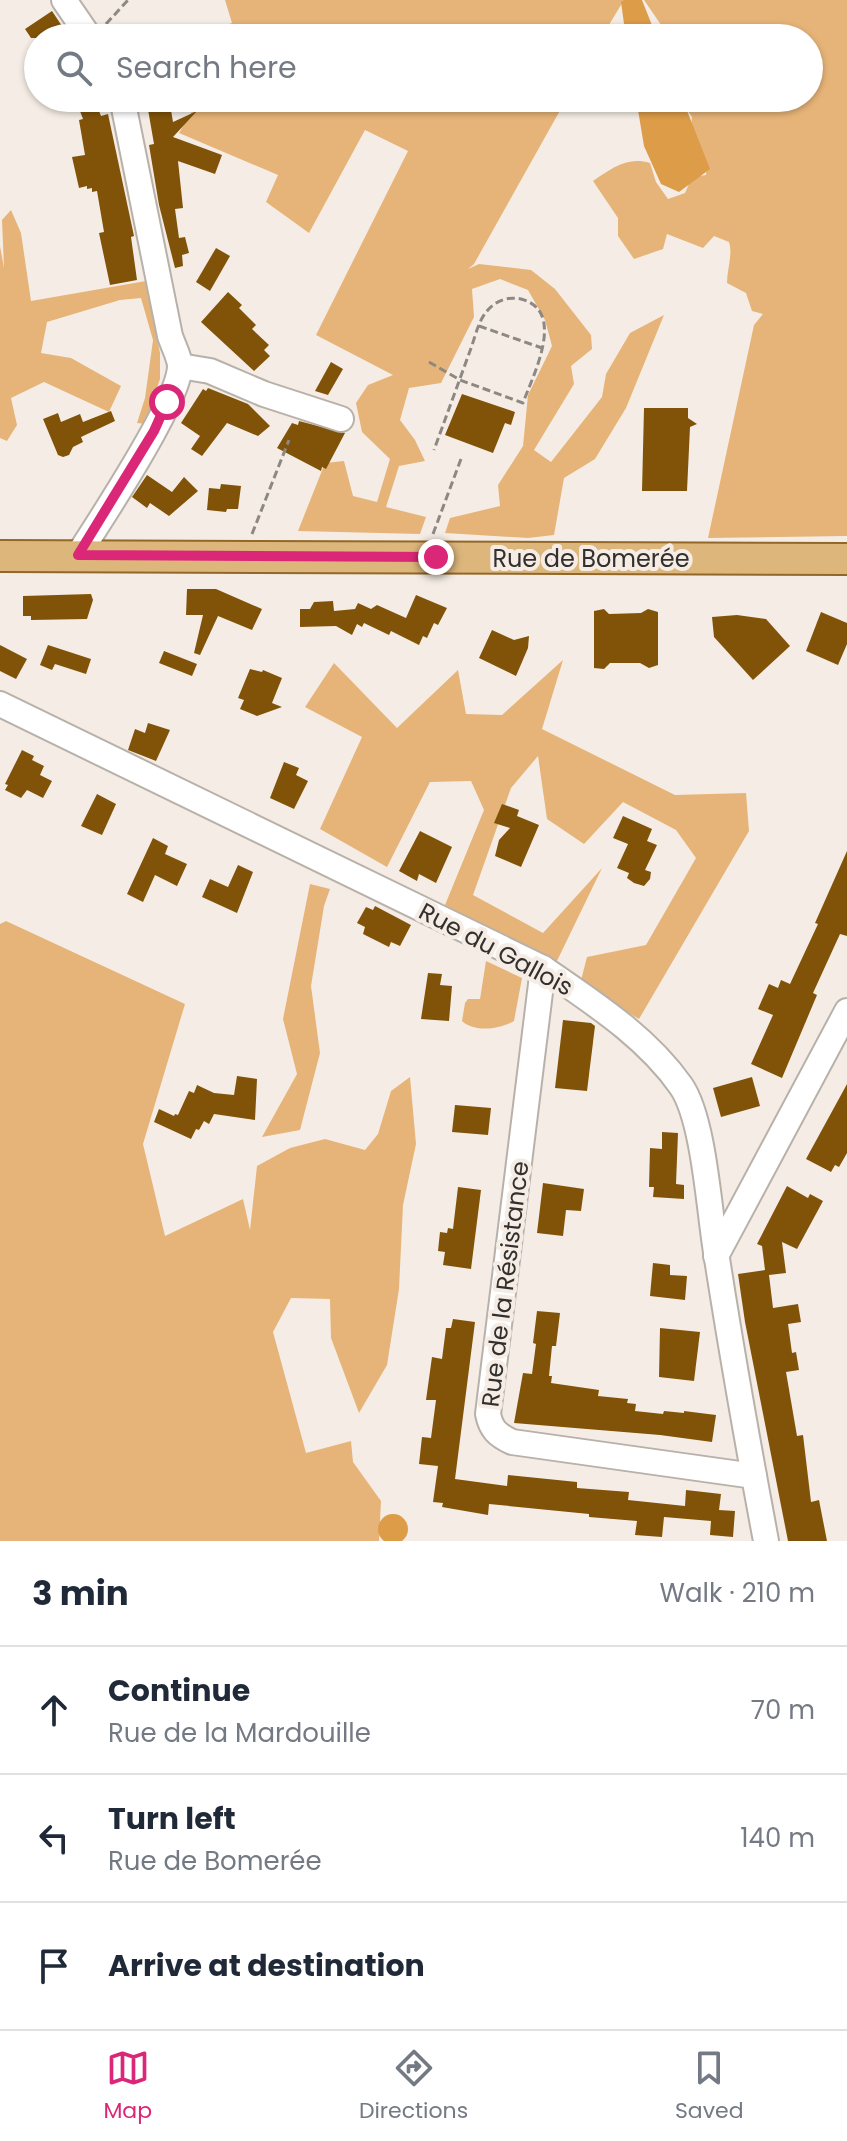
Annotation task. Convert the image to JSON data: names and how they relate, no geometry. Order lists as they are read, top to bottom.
{
  "streets": {
    "main road": ["Rue de Bomerée"],
    "street": ["Rue du Gallois", "Rue de la Résistance"]
  },
  "crossings": [
    ["Rue du Gallois", "Rue de la Résistance"]
  ],
  "page": {
    "search": "Search here",
    "heading": ["3 min", "Walk · 210 m"],
    "list": [
      ["Continue", "Rue de la Mardouille", "70 m"],
      ["Turn left", "Rue de Bomerée", "140 m"],
      "Arrive at destination"
    ],
    "nav": ["Map", "Directions", "Saved"]
  }
}
